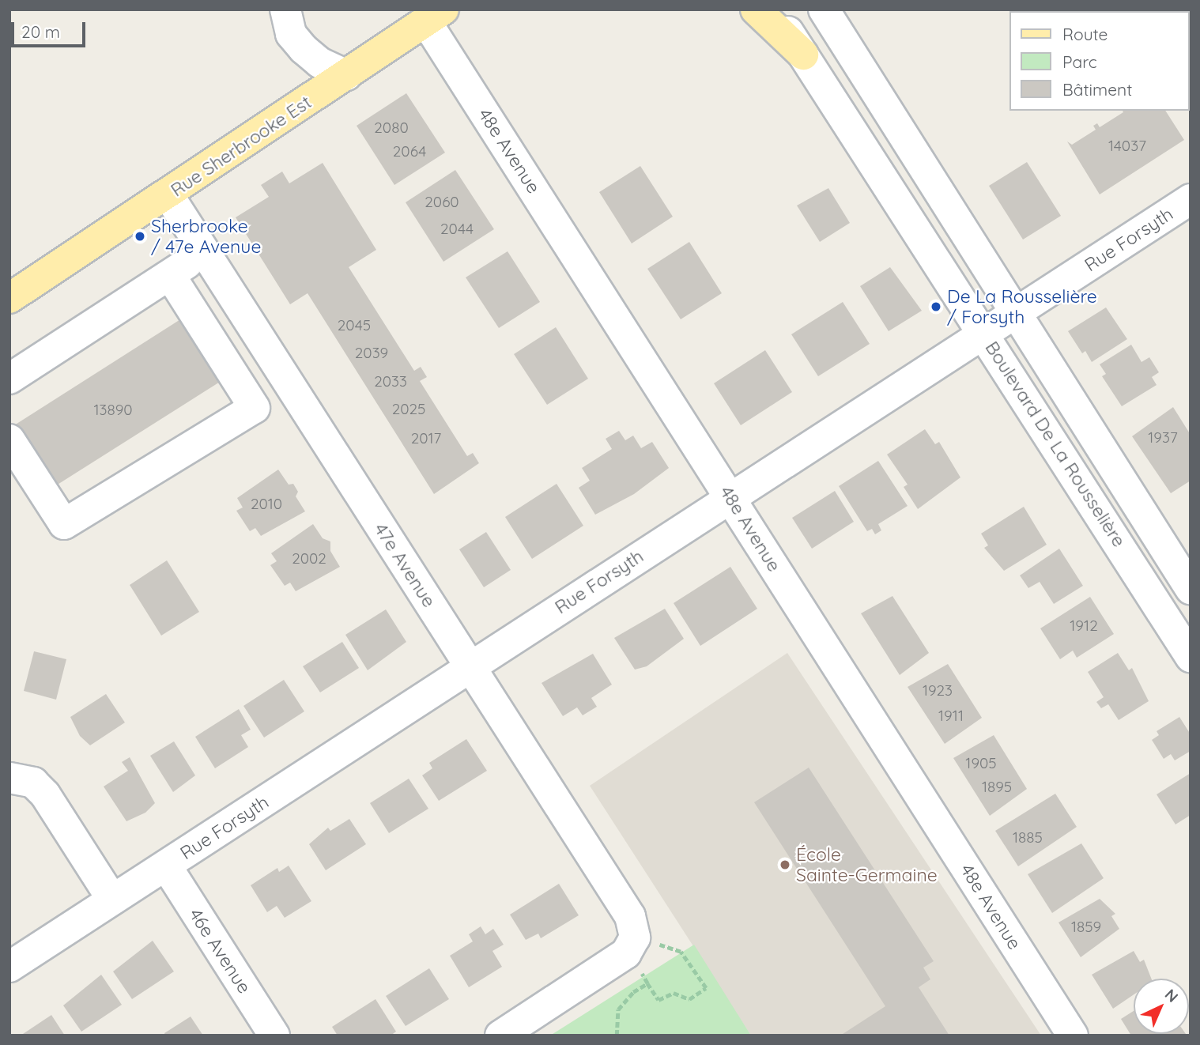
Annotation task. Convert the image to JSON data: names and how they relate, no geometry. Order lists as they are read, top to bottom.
{
  "streets": {
    "main road": ["Rue Sherbrooke Est"],
    "street": [
      "48e Avenue",
      "Rue Forsyth",
      "Boulevard De La Rousselière",
      "47e Avenue",
      "46e Avenue"
    ]
  },
  "crossings": [
    ["Rue Sherbrooke Est", "48e Avenue"],
    ["Rue Sherbrooke Est", "47e Avenue"],
    ["48e Avenue", "Rue Forsyth"],
    ["Rue Forsyth", "Boulevard De La Rousselière"],
    ["Rue Forsyth", "47e Avenue"],
    ["Rue Forsyth", "46e Avenue"]
  ],
  "places": ["Sherbrooke / 47e Avenue", "De La Rousselière / Forsyth", "École Sainte-Germaine"],
  "house_numbers": [
    "2080",
    "14037",
    "2064",
    "2060",
    "2044",
    "2045",
    "2039",
    "2033",
    "2025",
    "13890",
    "1937",
    "2017",
    "2010",
    "2002",
    "1912",
    "1923",
    "1911",
    "1905",
    "1895",
    "1885",
    "1859"
  ],
  "legend": ["Route", "Parc", "Bâtiment"],
  "scale_bar": "20 m",
  "north": "top right"
}
